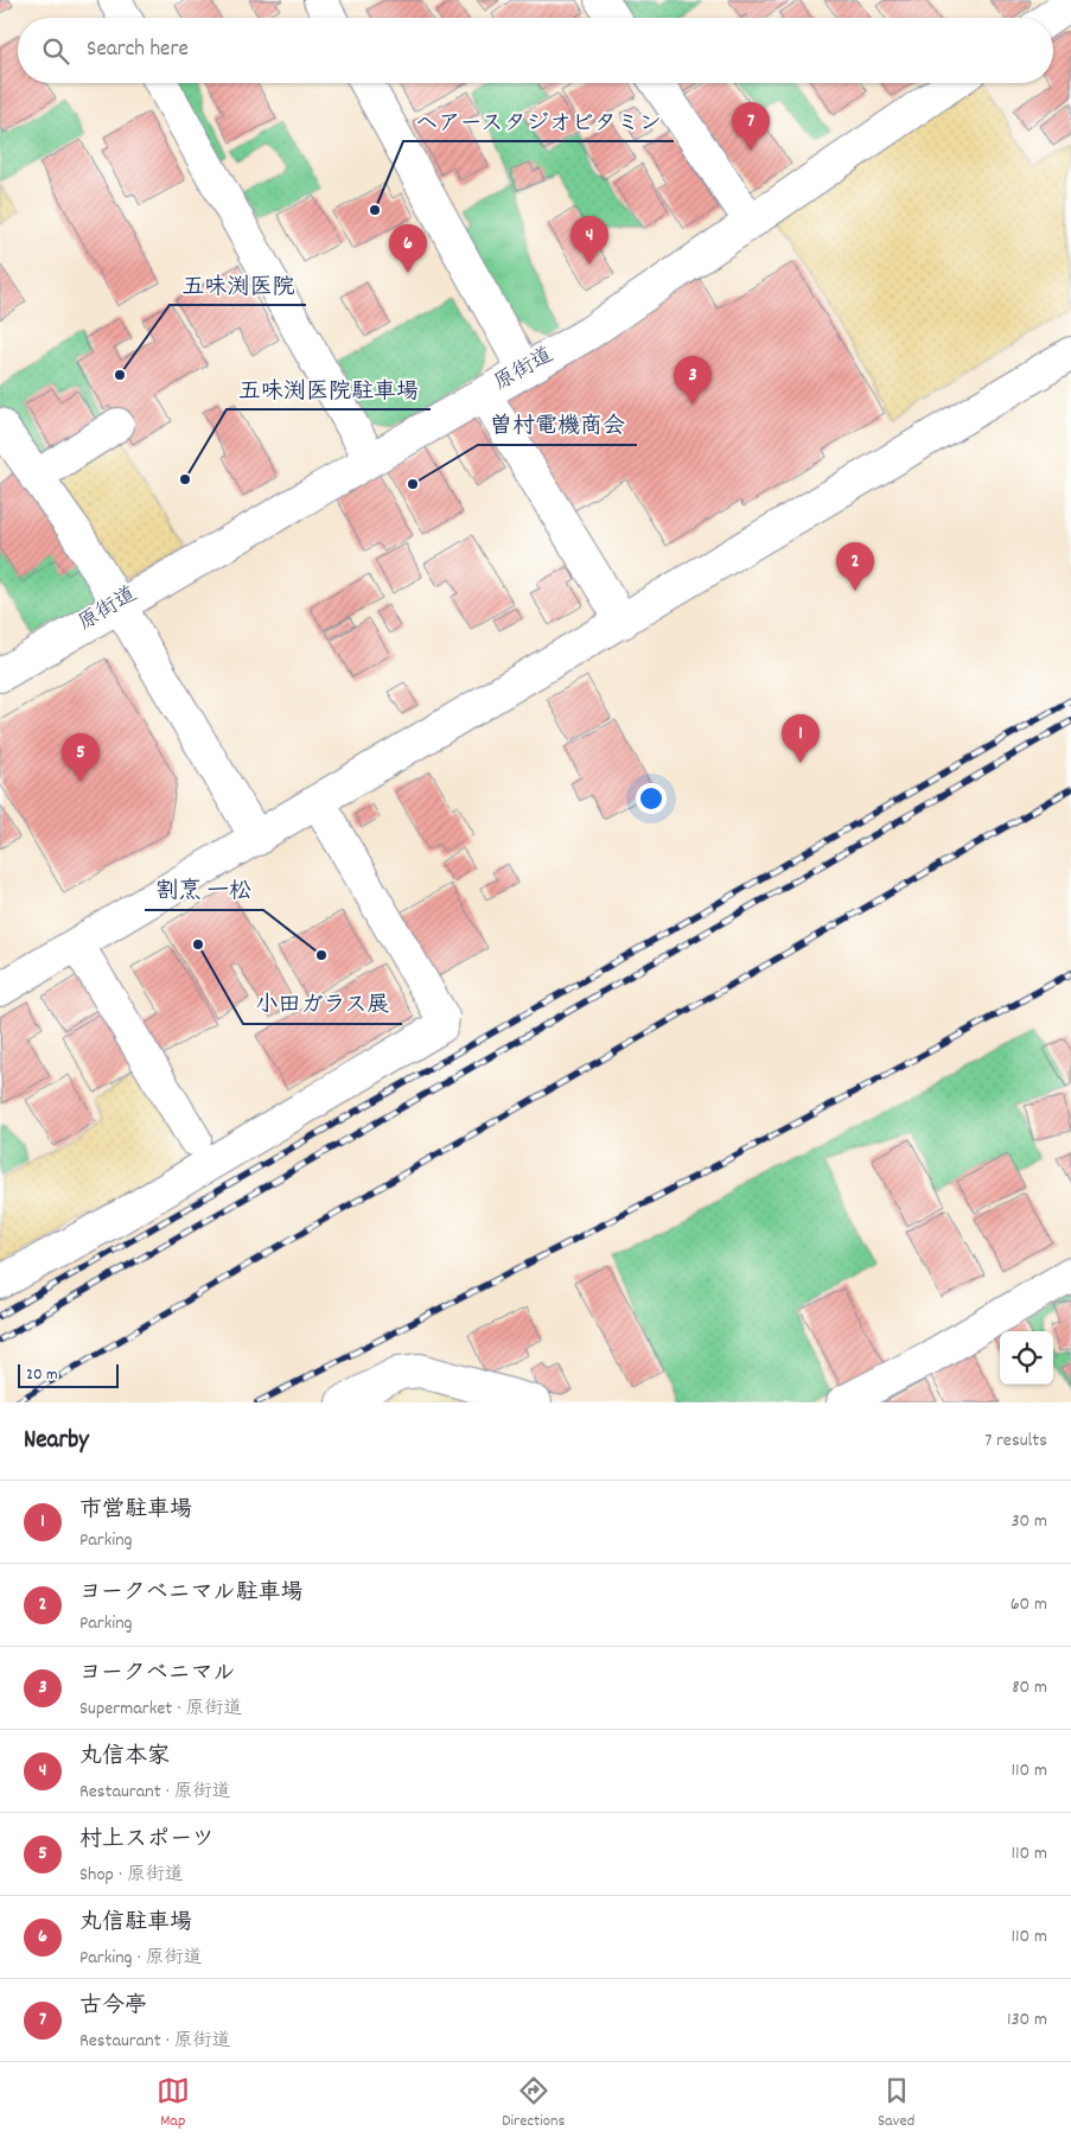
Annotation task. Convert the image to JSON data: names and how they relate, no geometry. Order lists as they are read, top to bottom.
{
  "streets": {
    "street": ["原街道"]
  },
  "places": [
    "ヘアースタジオビタミン",
    "五味渕医院",
    "五味渕医院駐車場",
    "曽村電機商会",
    "小田ガラス展",
    "割烹 一松"
  ],
  "scale_bar": "20 m",
  "page": {
    "search": "Search here",
    "pins": [
      "7",
      "4",
      "6",
      "3",
      "2",
      "1",
      "5"
    ],
    "scale": "20 m",
    "heading": ["Nearby", "7 results"],
    "list": [
      {
        "mark": "1",
        "name": "市営駐車場",
        "note": "Parking",
        "value": "30 m"
      },
      {
        "mark": "2",
        "name": "ヨークベニマル駐車場",
        "note": "Parking",
        "value": "60 m"
      },
      {
        "mark": "3",
        "name": "ヨークベニマル",
        "note": "Supermarket · 原街道",
        "value": "80 m"
      },
      {
        "mark": "4",
        "name": "丸信本家",
        "note": "Restaurant · 原街道",
        "value": "110 m"
      },
      {
        "mark": "5",
        "name": "村上スポーツ",
        "note": "Shop · 原街道",
        "value": "110 m"
      },
      {
        "mark": "6",
        "name": "丸信駐車場",
        "note": "Parking · 原街道",
        "value": "110 m"
      },
      {
        "mark": "7",
        "name": "古今亭",
        "note": "Restaurant · 原街道",
        "value": "130 m"
      }
    ],
    "nav": ["Map", "Directions", "Saved"]
  }
}
